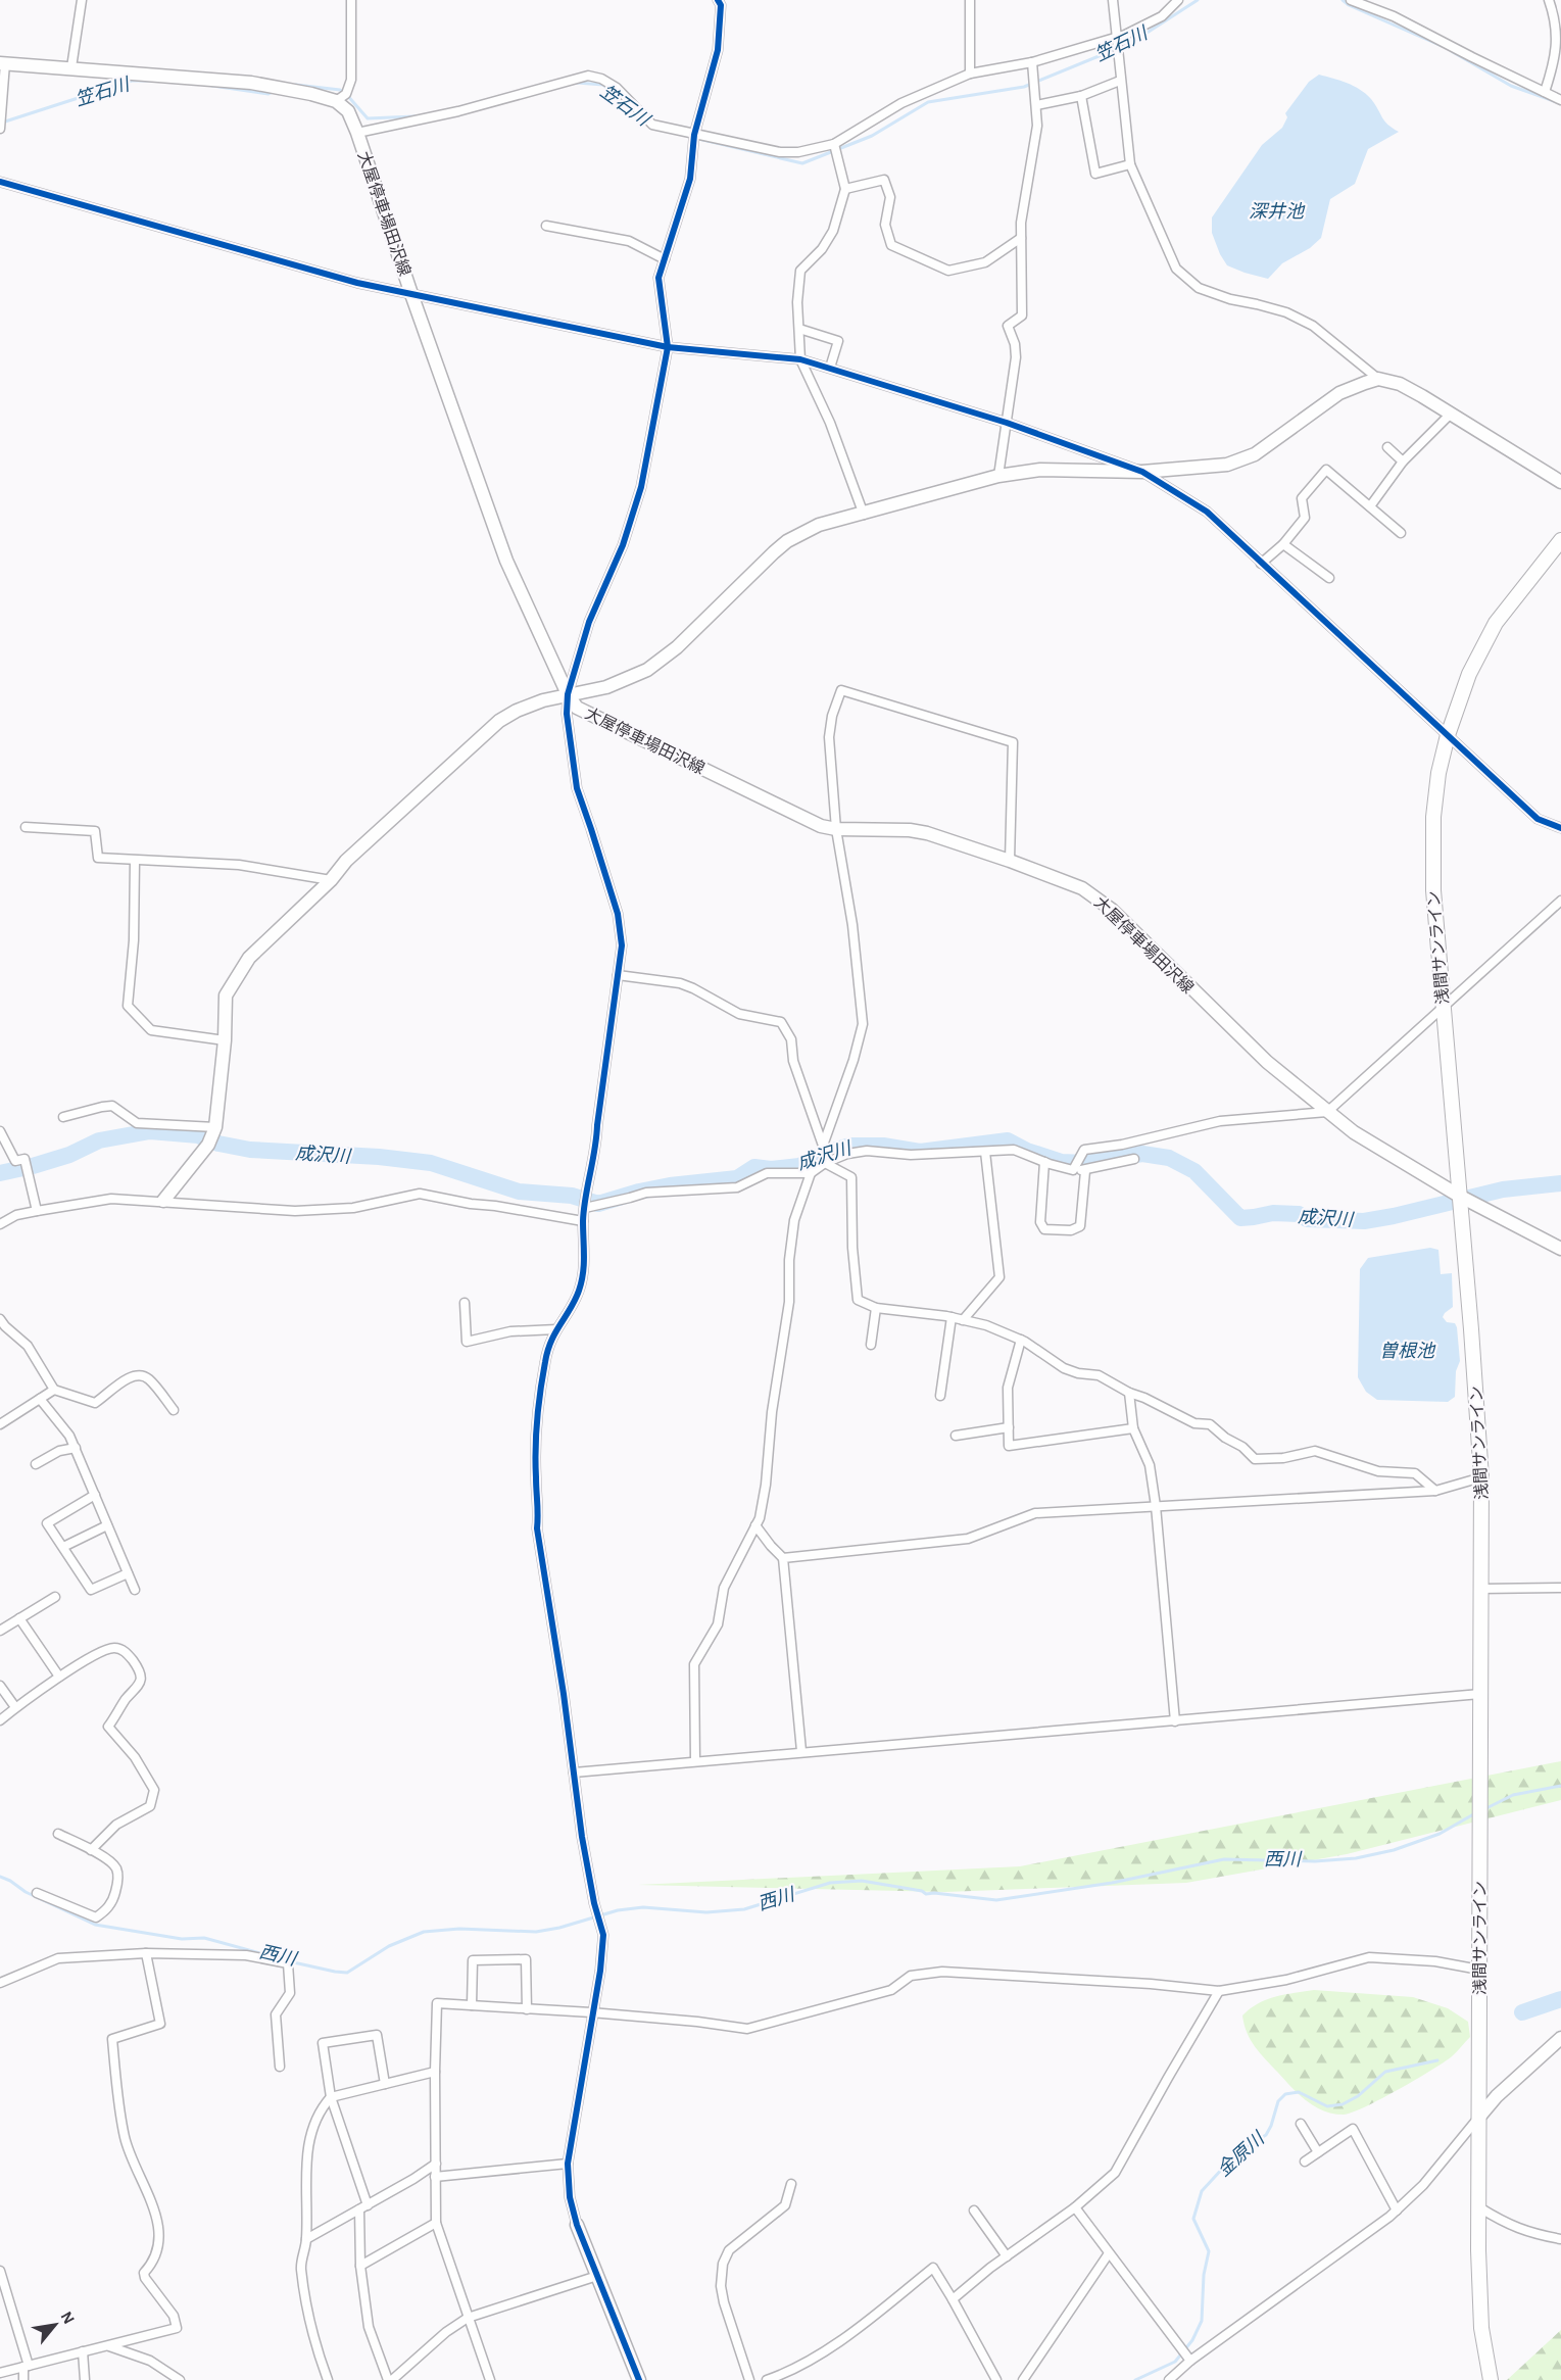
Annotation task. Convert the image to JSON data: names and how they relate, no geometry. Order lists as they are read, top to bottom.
{
  "streets": {
    "main road": ["大屋停車場田沢線", "浅間サンライン"]
  },
  "crossings": [
    ["大屋停車場田沢線", "浅間サンライン"]
  ],
  "water": [
    "笠石川",
    "深井池",
    "成沢川",
    "曽根池",
    "西川",
    "金原川"
  ],
  "north": "top right"
}
